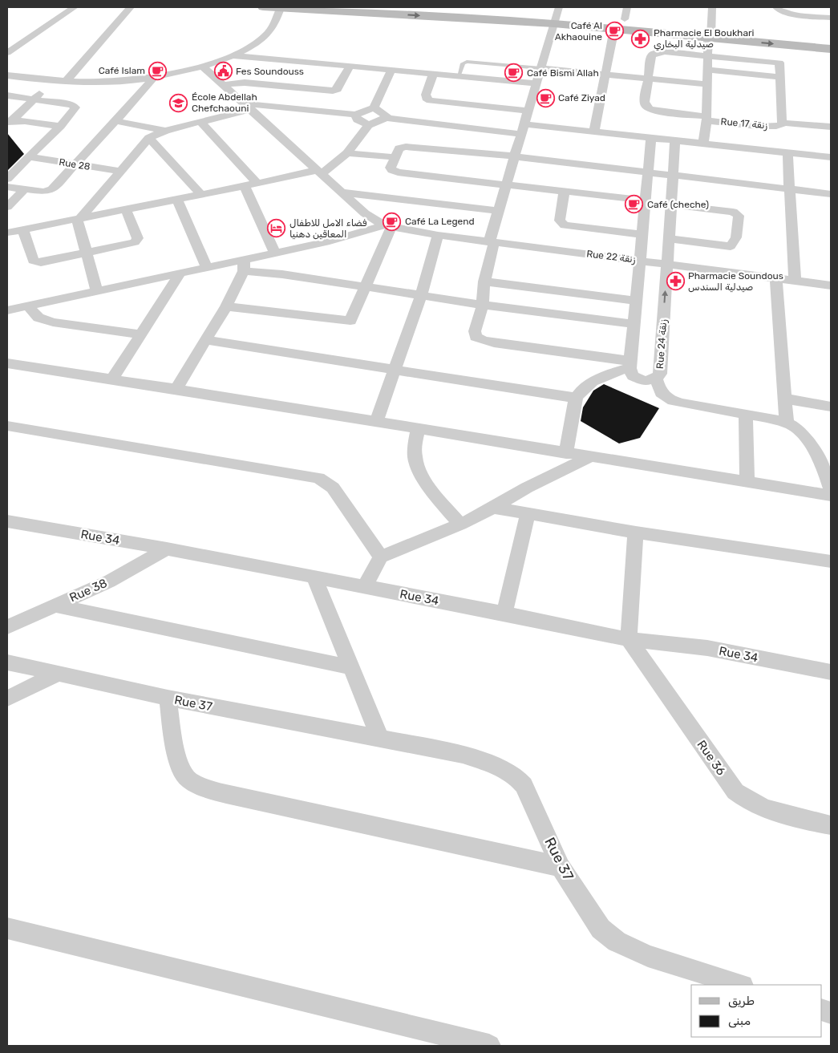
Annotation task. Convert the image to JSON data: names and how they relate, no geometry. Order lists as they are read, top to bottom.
{
  "streets": {
    "street": [
      "Rue 17 زنقة",
      "Rue 28",
      "Rue 22 زنقة",
      "Rue 24 زنقة",
      "Rue 34",
      "Rue 38",
      "Rue 37",
      "Rue 36"
    ]
  },
  "crossings": [
    ["Rue 22 زنقة", "Rue 24 زنقة"],
    ["Rue 34", "Rue 38"],
    ["Rue 34", "Rue 36"]
  ],
  "places": {
    "cafe": [
      "Café Al Akhaouine",
      "Café Islam",
      "Café Bismi Allah",
      "Café Ziyad",
      "Café (cheche)",
      "Café La Legend"
    ],
    "pharmacy": ["Pharmacie El Boukhari صيدلية البخاري", "Pharmacie Soundous صيدلية السندس"],
    "public building": ["Fes Soundouss"],
    "school or university": ["École Abdellah Chefchaouni"],
    "hotel": ["فضاء الامل للاطفال المعاقين دهنيا"]
  },
  "legend": ["طريق", "مبنى"]
}
